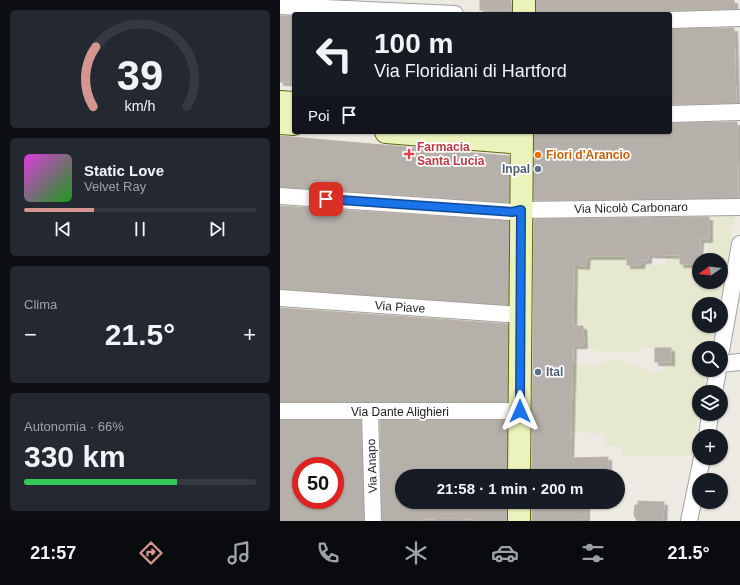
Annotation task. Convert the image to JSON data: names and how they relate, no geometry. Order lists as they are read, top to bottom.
{
  "streets": {
    "street": [
      "Via Nicolò Carbonaro",
      "Via Piave",
      "Via Dante Alighieri",
      "Via Anapo"
    ]
  },
  "crossings": [
    ["Via Dante Alighieri", "Via Anapo"]
  ],
  "places": {
    "health": ["Farmacia Santa Lucia"],
    "other": ["Fiori d'Arancio", "Inpal", "Ital"]
  },
  "north": "left",
  "page": {
    "turn": ["100 m", "Via Floridiani di Hartford"],
    "then": "Poi",
    "song": ["Static Love", "Velvet Ray"],
    "map_buttons": ["+", "−"],
    "tile": [
      "Clima",
      ["Autonomia · 66%", "330 km"]
    ],
    "heat": ["−", "21.5°", "+"],
    "limit": "50",
    "trip": "21:58 · 1 min · 200 m",
    "tabs": ["21:57", "21.5°"],
    "gauge": ["39", "km/h"]
  }
}
